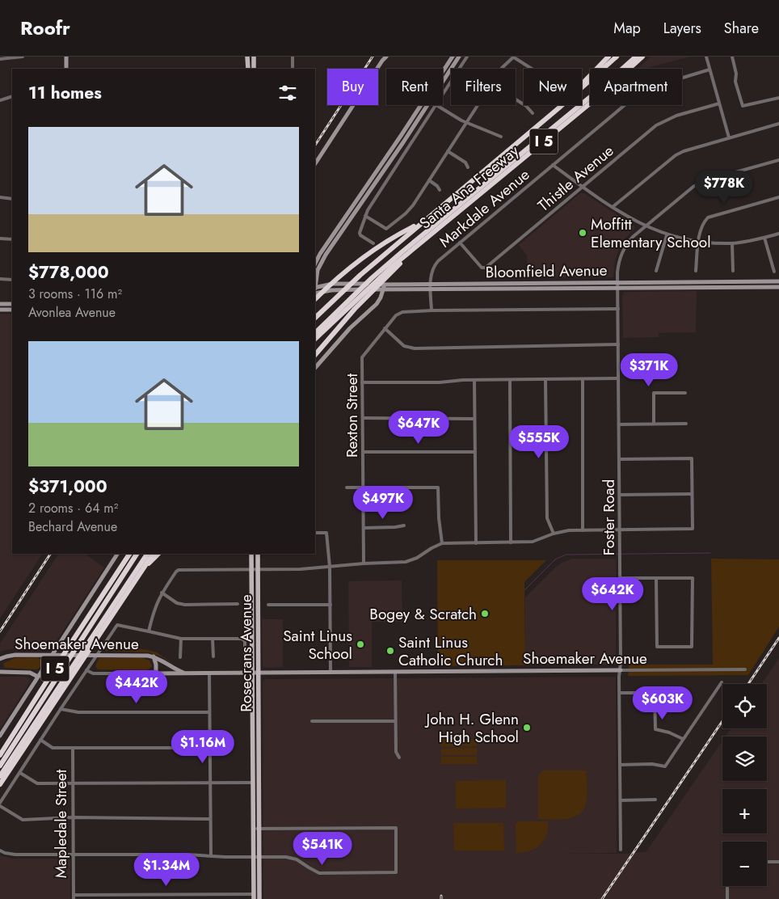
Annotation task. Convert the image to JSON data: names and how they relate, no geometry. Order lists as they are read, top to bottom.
{
  "streets": {
    "highway": ["I 5", "Santa Ana Freeway"],
    "main road": ["Rosecrans Avenue"],
    "street": [
      "Thistle Avenue",
      "Markdale Avenue",
      "Bloomfield Avenue",
      "Rexton Street",
      "Foster Road",
      "Shoemaker Avenue",
      "Mapledale Street"
    ]
  },
  "crossings": [
    ["Thistle Avenue", "Markdale Avenue"],
    ["Markdale Avenue", "Bloomfield Avenue"],
    ["Markdale Avenue", "Rexton Street"],
    ["Bloomfield Avenue", "Foster Road"],
    ["Rexton Street", "Foster Road"],
    ["Foster Road", "Shoemaker Avenue"],
    ["Shoemaker Avenue", "Rosecrans Avenue"]
  ],
  "places": [
    "Moffitt Elementary School",
    "Bogey & Scratch",
    "Saint Linus School",
    "Saint Linus Catholic Church",
    "John H. Glenn High School"
  ],
  "page": {
    "header": "Roofr",
    "nav": ["Map", "Layers", "Share"],
    "chip": [
      "Buy",
      "Rent",
      "Filters",
      "New",
      "Apartment"
    ],
    "heading": "11 homes",
    "list": [
      {
        "name": "$778,000",
        "note": "3 rooms · 116 m² · Avonlea Avenue"
      },
      {
        "name": "$371,000",
        "note": "2 rooms · 64 m² · Bechard Avenue"
      }
    ],
    "price": [
      "$778K",
      "$371K",
      "$647K",
      "$555K",
      "$497K",
      "$642K",
      "$442K",
      "$603K",
      "$1.16M",
      "$541K",
      "$1.34M"
    ],
    "map_buttons": ["+", "−"]
  }
}
